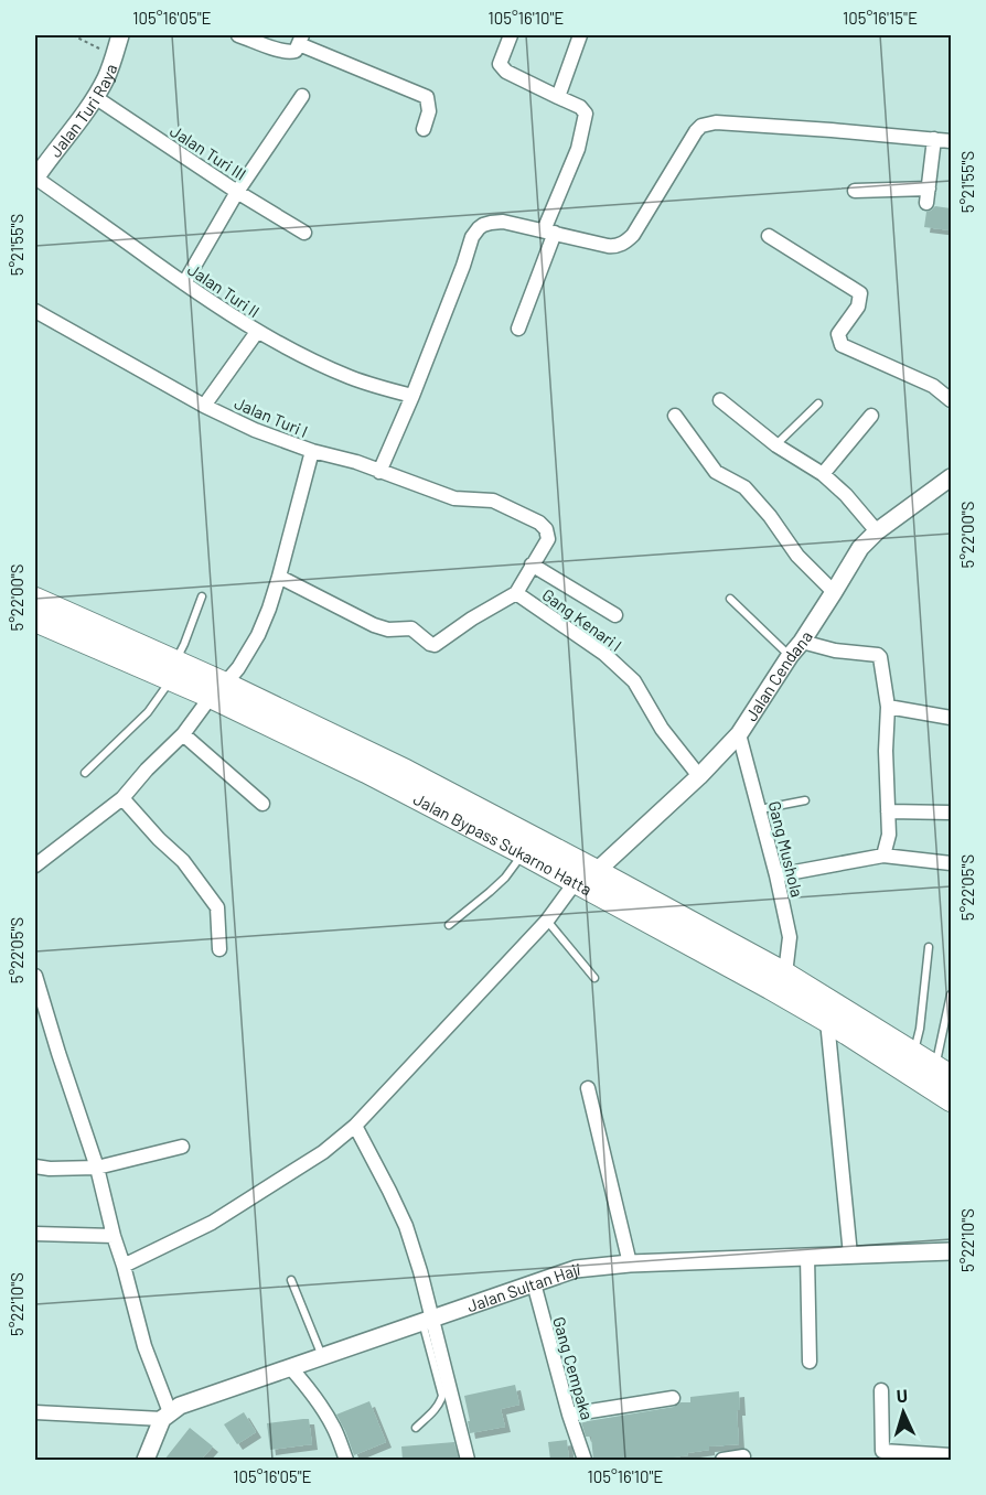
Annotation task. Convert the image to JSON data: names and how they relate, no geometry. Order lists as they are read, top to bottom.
{
  "streets": {
    "highway": ["Jalan Bypass Sukarno Hatta"],
    "street": [
      "Jalan Turi Raya",
      "Jalan Turi III",
      "Jalan Turi II",
      "Jalan Turi I",
      "Gang Kenari I",
      "Jalan Cendana",
      "Gang Mushola",
      "Jalan Sultan Haji",
      "Gang Cempaka"
    ]
  },
  "crossings": [
    ["Jalan Turi Raya", "Jalan Turi III"],
    ["Jalan Turi Raya", "Jalan Turi II"],
    ["Jalan Turi I", "Gang Kenari I"],
    ["Jalan Turi I", "Jalan Bypass Sukarno Hatta"],
    ["Gang Kenari I", "Jalan Cendana"],
    ["Jalan Cendana", "Jalan Bypass Sukarno Hatta"],
    ["Jalan Cendana", "Gang Mushola"],
    ["Jalan Bypass Sukarno Hatta", "Gang Mushola"],
    ["Jalan Sultan Haji", "Gang Cempaka"]
  ],
  "north": "top",
  "coordinates": [
    "105°16'05\"E",
    "105°16'10\"E",
    "105°16'15\"E",
    "5°21'55\"S",
    "5°22'00\"S",
    "5°22'05\"S",
    "5°22'10\"S"
  ]
}
